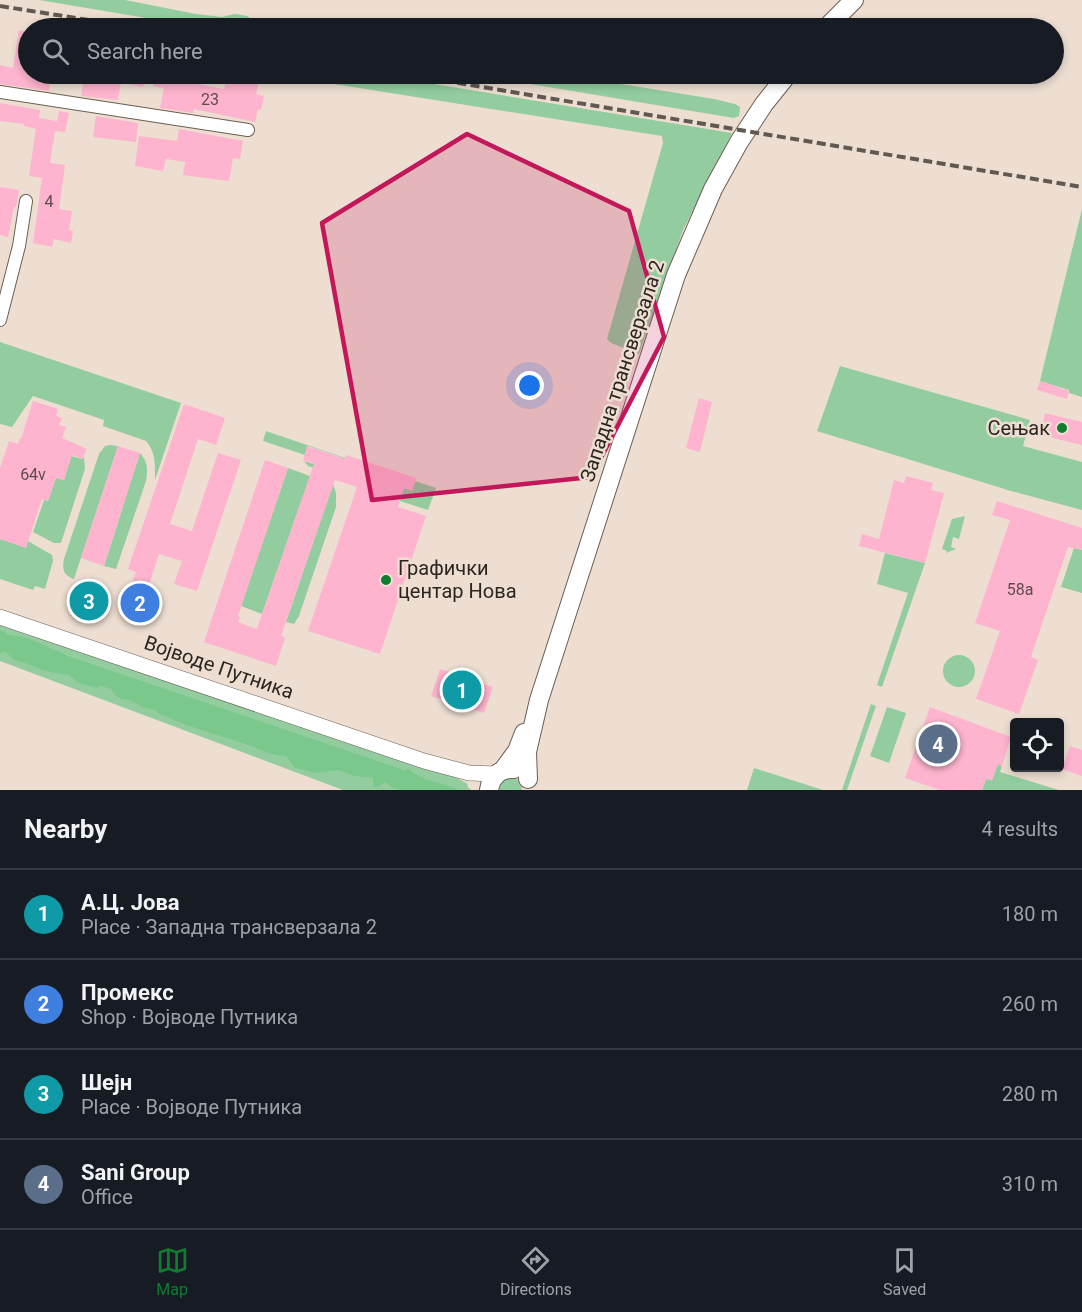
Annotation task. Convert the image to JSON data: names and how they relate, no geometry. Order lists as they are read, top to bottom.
{
  "streets": {
    "main road": ["Западна трансверзала 2"],
    "street": ["Војводе Путника"]
  },
  "crossings": [
    ["Западна трансверзала 2", "Војводе Путника"]
  ],
  "places": ["Сењак", "Графички центар Нова"],
  "house_numbers": [
    "23",
    "4",
    "64v",
    "58a"
  ],
  "page": {
    "search": "Search here",
    "pins": [
      "3",
      "2",
      "1",
      "4"
    ],
    "heading": ["Nearby", "4 results"],
    "list": [
      {
        "mark": "1",
        "name": "А.Ц. Јова",
        "note": "Place · Западна трансверзала 2",
        "value": "180 m"
      },
      {
        "mark": "2",
        "name": "Промекс",
        "note": "Shop · Војводе Путника",
        "value": "260 m"
      },
      {
        "mark": "3",
        "name": "Шејн",
        "note": "Place · Војводе Путника",
        "value": "280 m"
      },
      {
        "mark": "4",
        "name": "Sani Group",
        "note": "Office",
        "value": "310 m"
      }
    ],
    "nav": ["Map", "Directions", "Saved"]
  }
}
